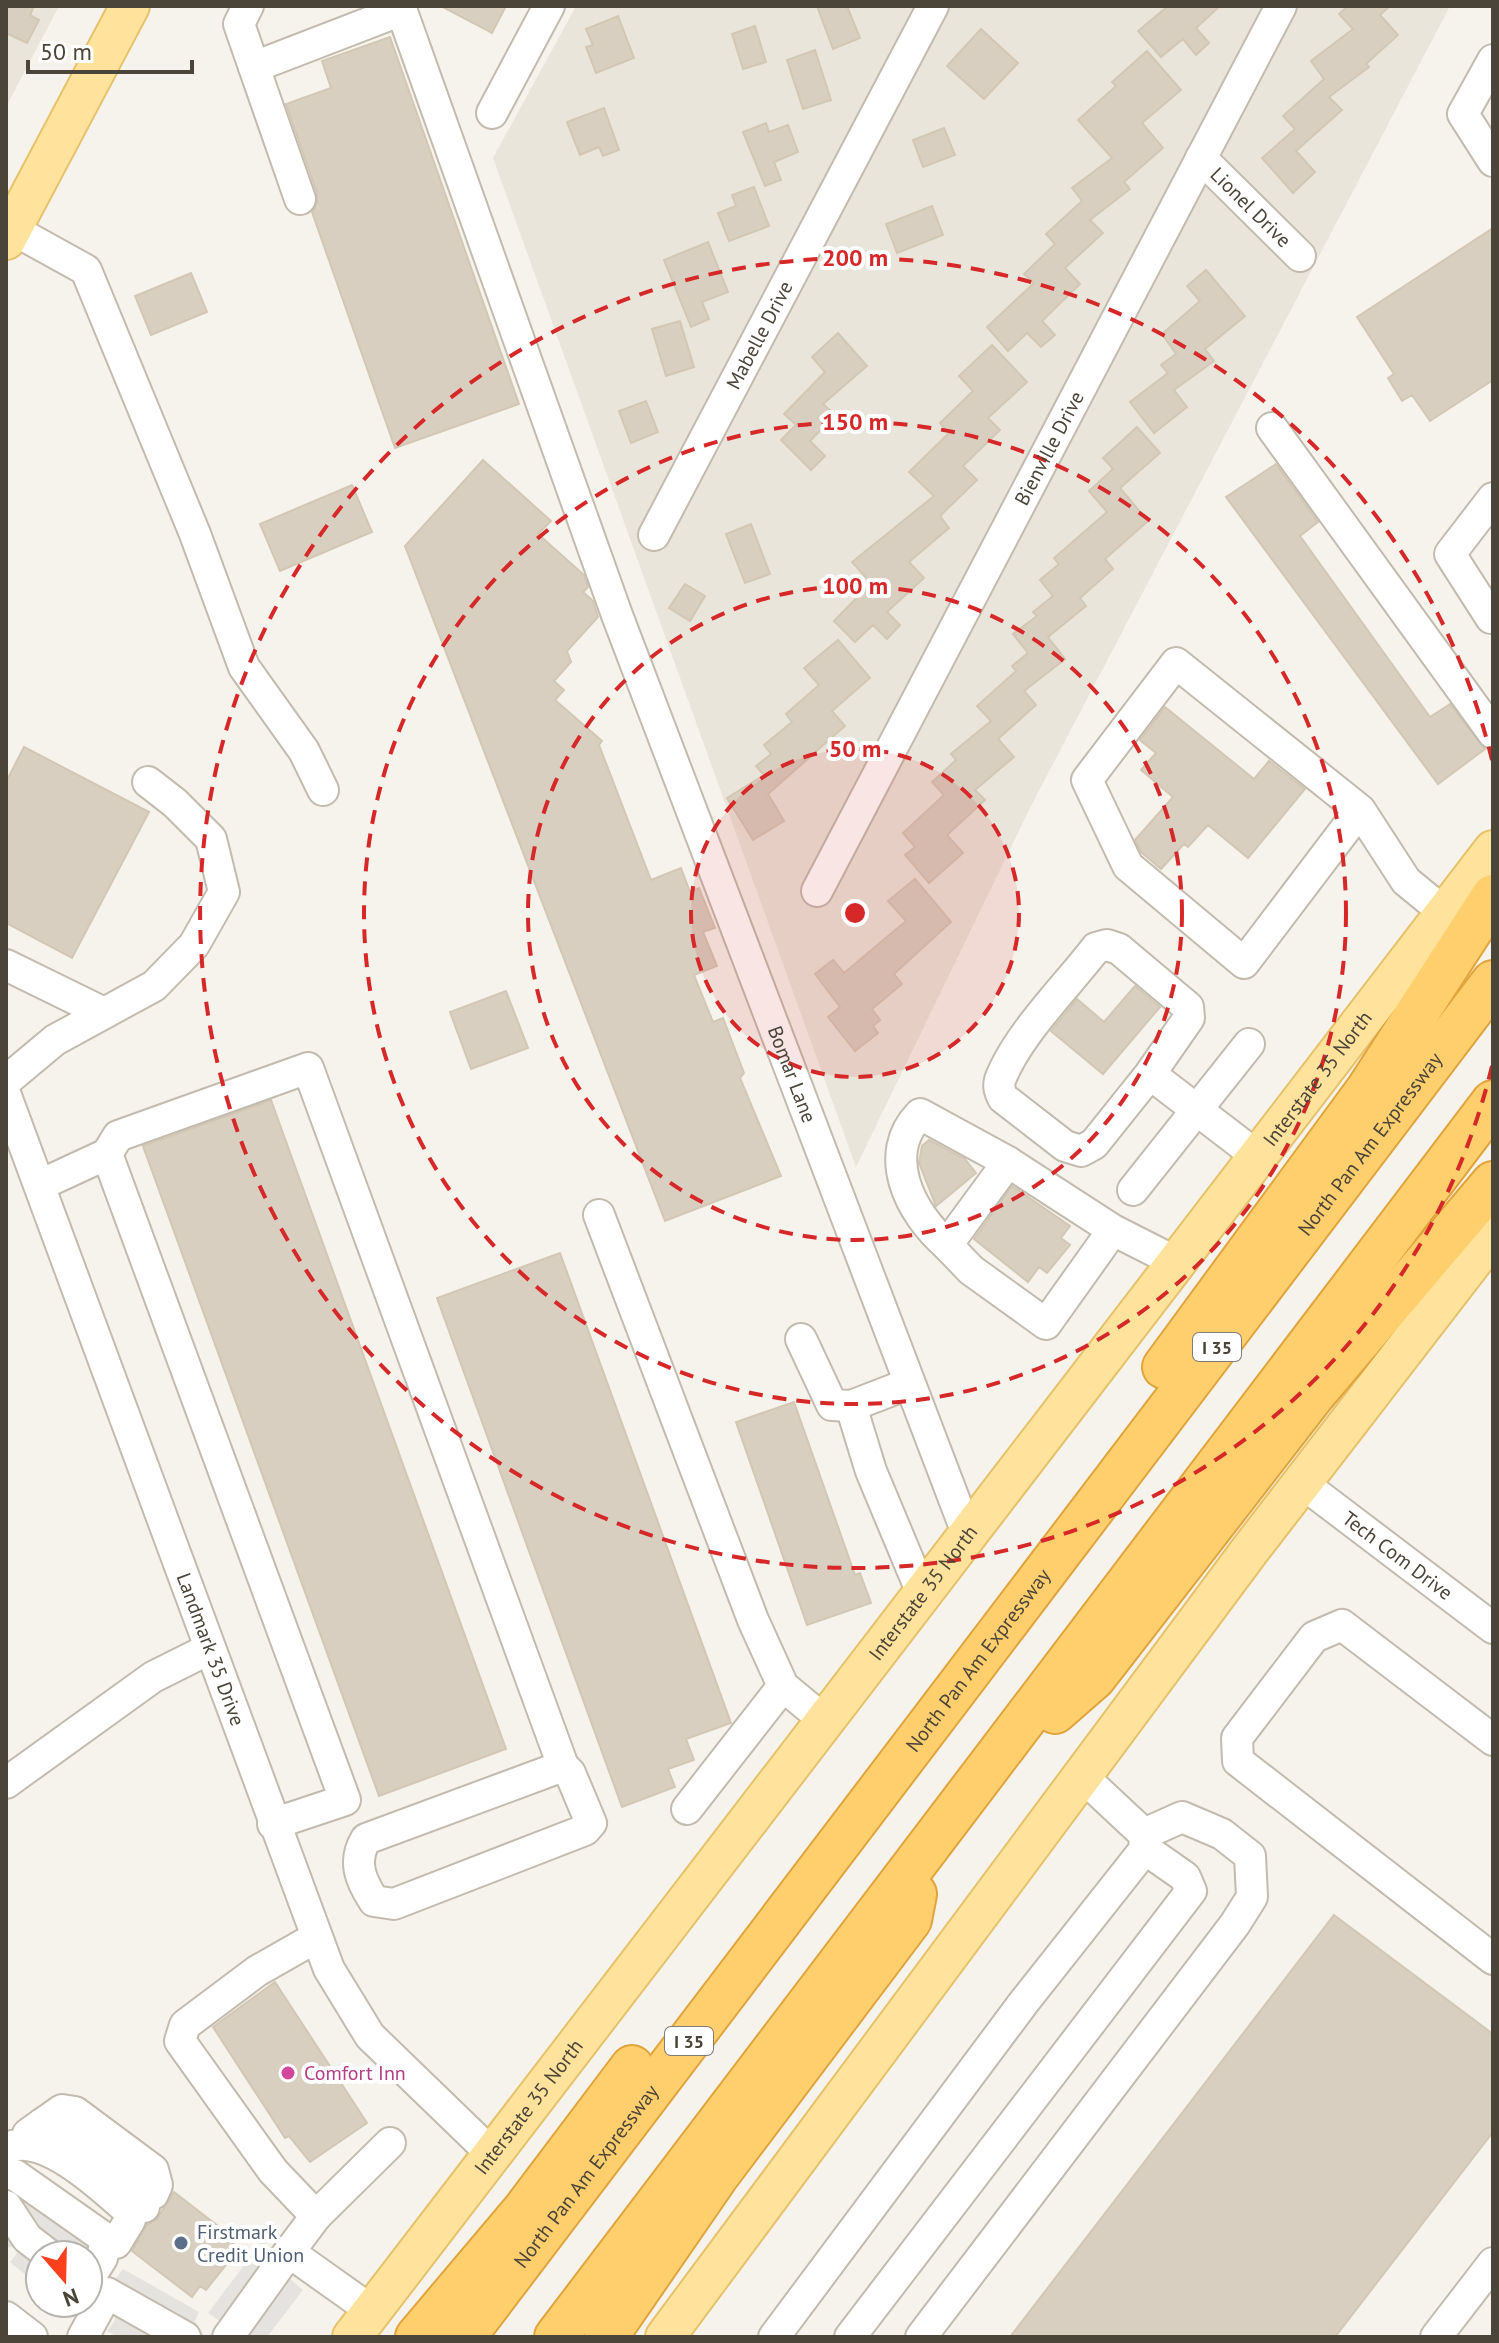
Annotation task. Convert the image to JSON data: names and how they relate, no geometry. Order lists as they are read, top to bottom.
{
  "streets": {
    "highway": ["North Pan Am Expressway", "I 35"],
    "main road": ["Interstate 35 North"],
    "street": [
      "Lionel Drive",
      "Mabelle Drive",
      "Bienville Drive",
      "Bomar Lane",
      "Tech Com Drive",
      "Landmark 35 Drive"
    ]
  },
  "crossings": [
    ["Lionel Drive", "Bienville Drive"],
    ["Bomar Lane", "Interstate 35 North"],
    ["Interstate 35 North", "Landmark 35 Drive"]
  ],
  "places": ["Comfort Inn", "Firstmark Credit Union"],
  "scale_bar": "50 m",
  "north": "bottom",
  "rings": [
    "200 m",
    "150 m",
    "100 m",
    "50 m"
  ]
}
